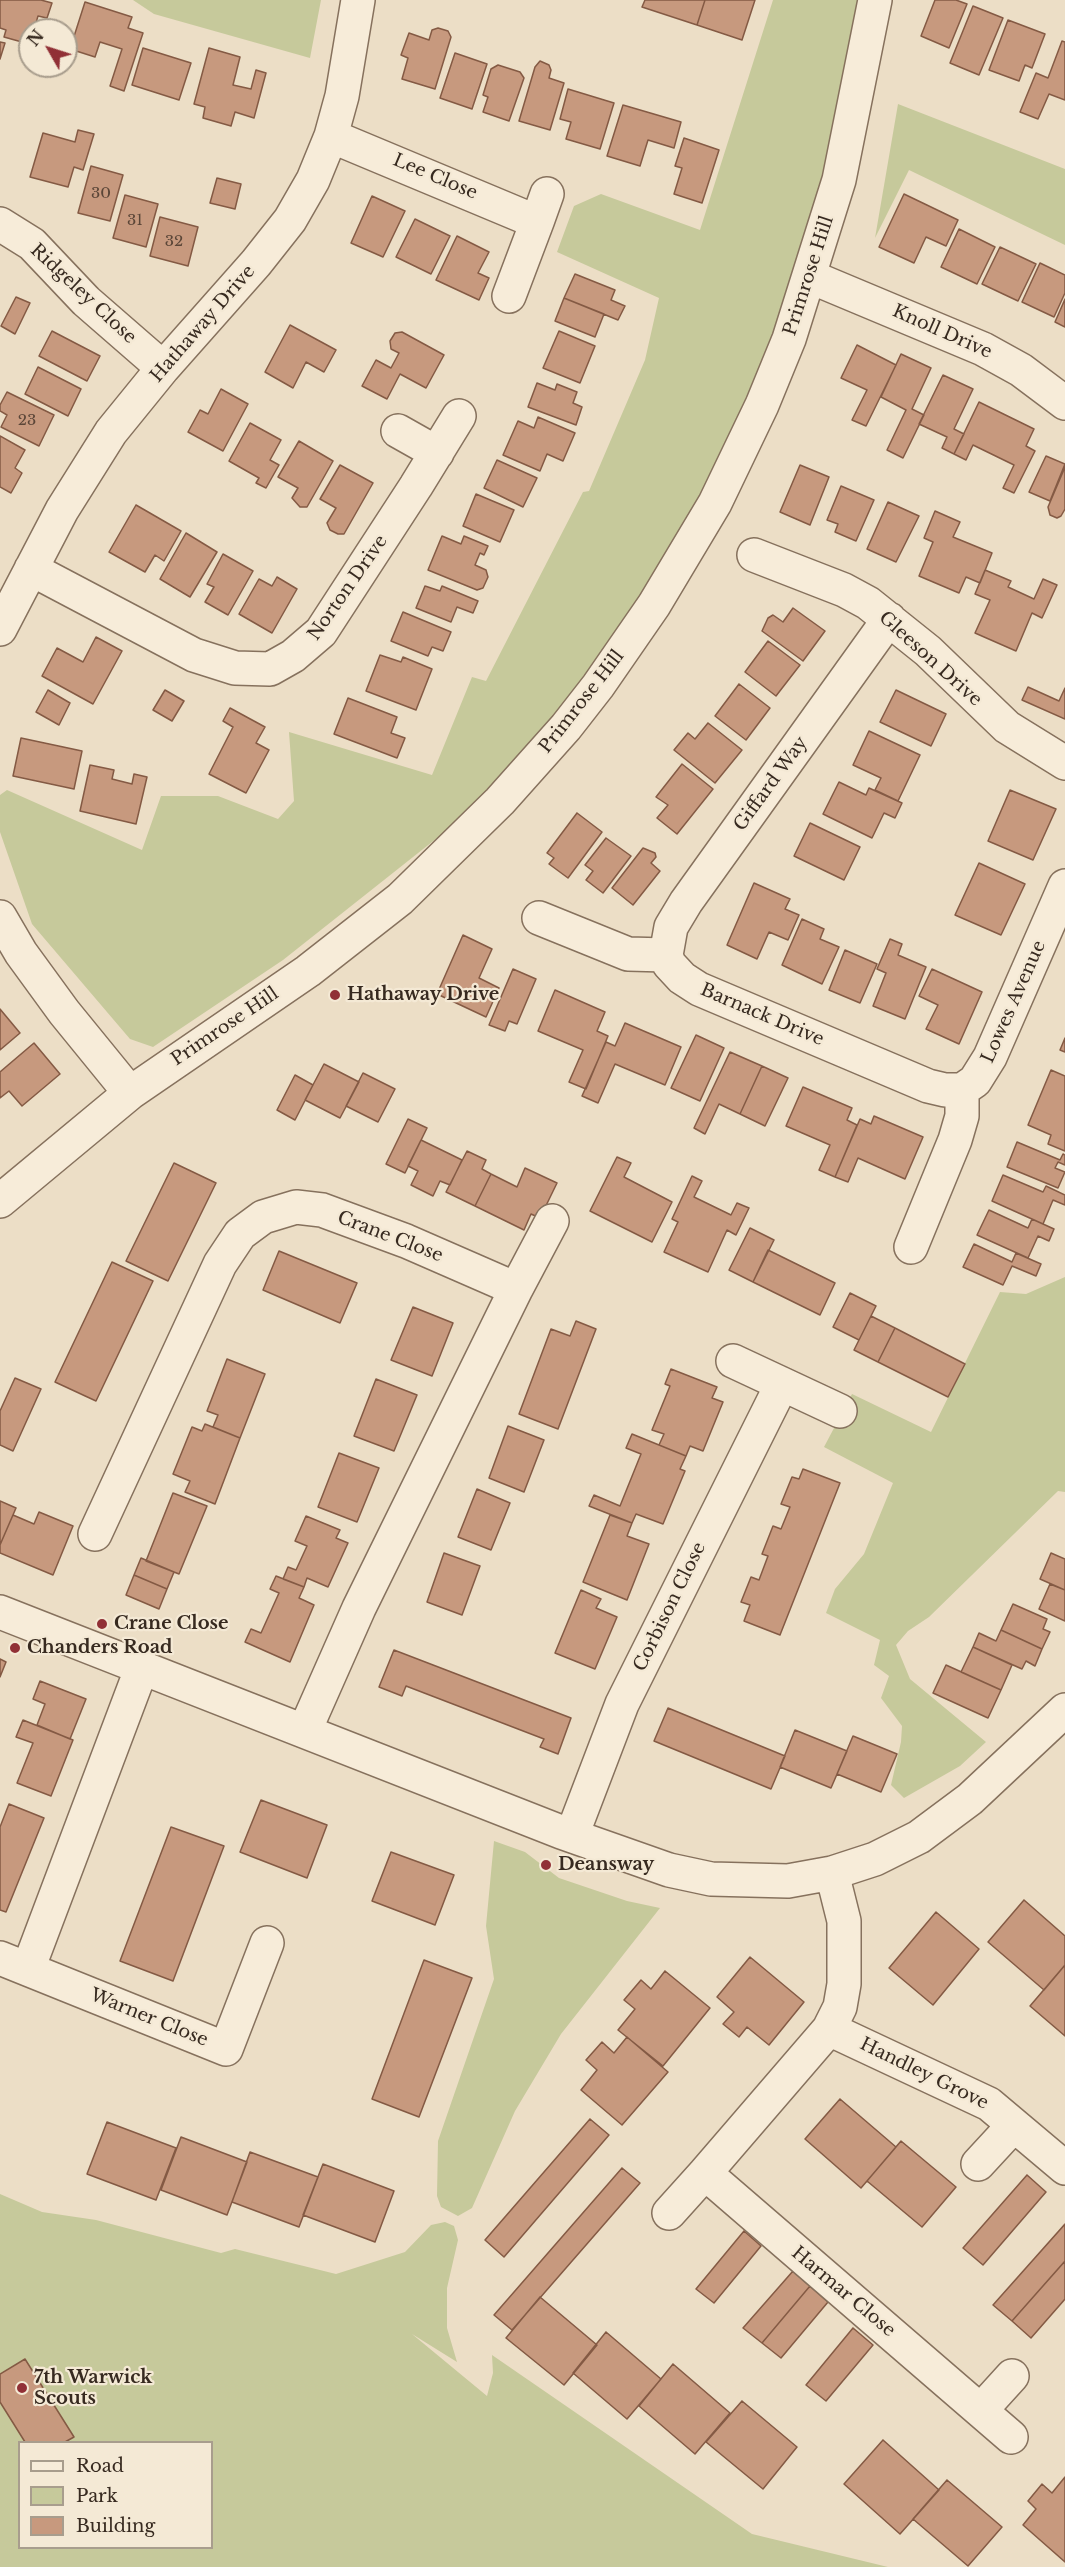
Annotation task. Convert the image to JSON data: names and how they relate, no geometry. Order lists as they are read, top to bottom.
{
  "streets": {
    "street": [
      "Lee Close",
      "Primrose Hill",
      "Ridgeley Close",
      "Hathaway Drive",
      "Knoll Drive",
      "Norton Drive",
      "Gleeson Drive",
      "Giffard Way",
      "Lowes Avenue",
      "Barnack Drive",
      "Crane Close",
      "Corbison Close",
      "Warner Close",
      "Handley Grove",
      "Harmar Close"
    ]
  },
  "crossings": [
    ["Lee Close", "Hathaway Drive"],
    ["Primrose Hill", "Knoll Drive"],
    ["Ridgeley Close", "Hathaway Drive"],
    ["Hathaway Drive", "Norton Drive"],
    ["Gleeson Drive", "Giffard Way"],
    ["Giffard Way", "Barnack Drive"],
    ["Lowes Avenue", "Barnack Drive"]
  ],
  "places": [
    "Hathaway Drive",
    "Crane Close",
    "Chanders Road",
    "Deansway",
    "7th Warwick Scouts"
  ],
  "house_numbers": [
    "30",
    "31",
    "32",
    "23"
  ],
  "legend": ["Road", "Park", "Building"],
  "north": "top left"
}
